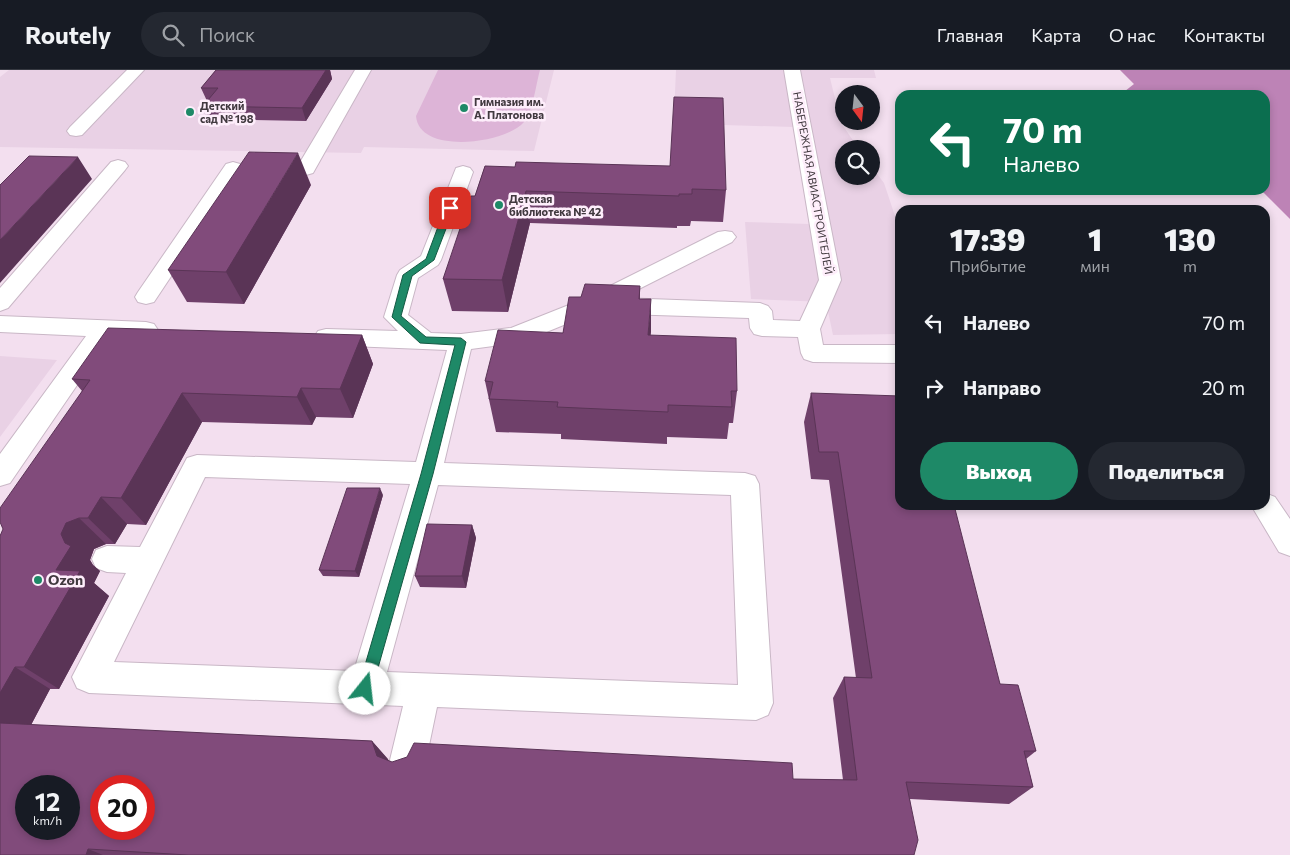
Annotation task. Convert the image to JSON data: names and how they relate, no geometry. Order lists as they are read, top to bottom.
{
  "streets": {
    "street": ["НАБЕРЕЖНАЯ АВИАСТРОИТЕЛЕЙ"]
  },
  "places": [
    "Гимназия им. А. Платонова",
    "Детский сад № 198",
    "Детская библиотека № 42",
    "Ozon"
  ],
  "north": "bottom",
  "page": {
    "header": "Routely",
    "search": "Поиск",
    "nav": [
      "Главная",
      "Карта",
      "О нас",
      "Контакты"
    ],
    "turn": ["70 m", "Налево"],
    "eta": [
      "17:39",
      "Прибытие",
      "1",
      "мин",
      "130",
      "m"
    ],
    "list": [
      {
        "name": "Налево",
        "value": "70 m"
      },
      {
        "name": "Направо",
        "value": "20 m"
      }
    ],
    "buttons": ["Выход", "Поделиться"],
    "speed": "12 km/h",
    "limit": "20"
  }
}
